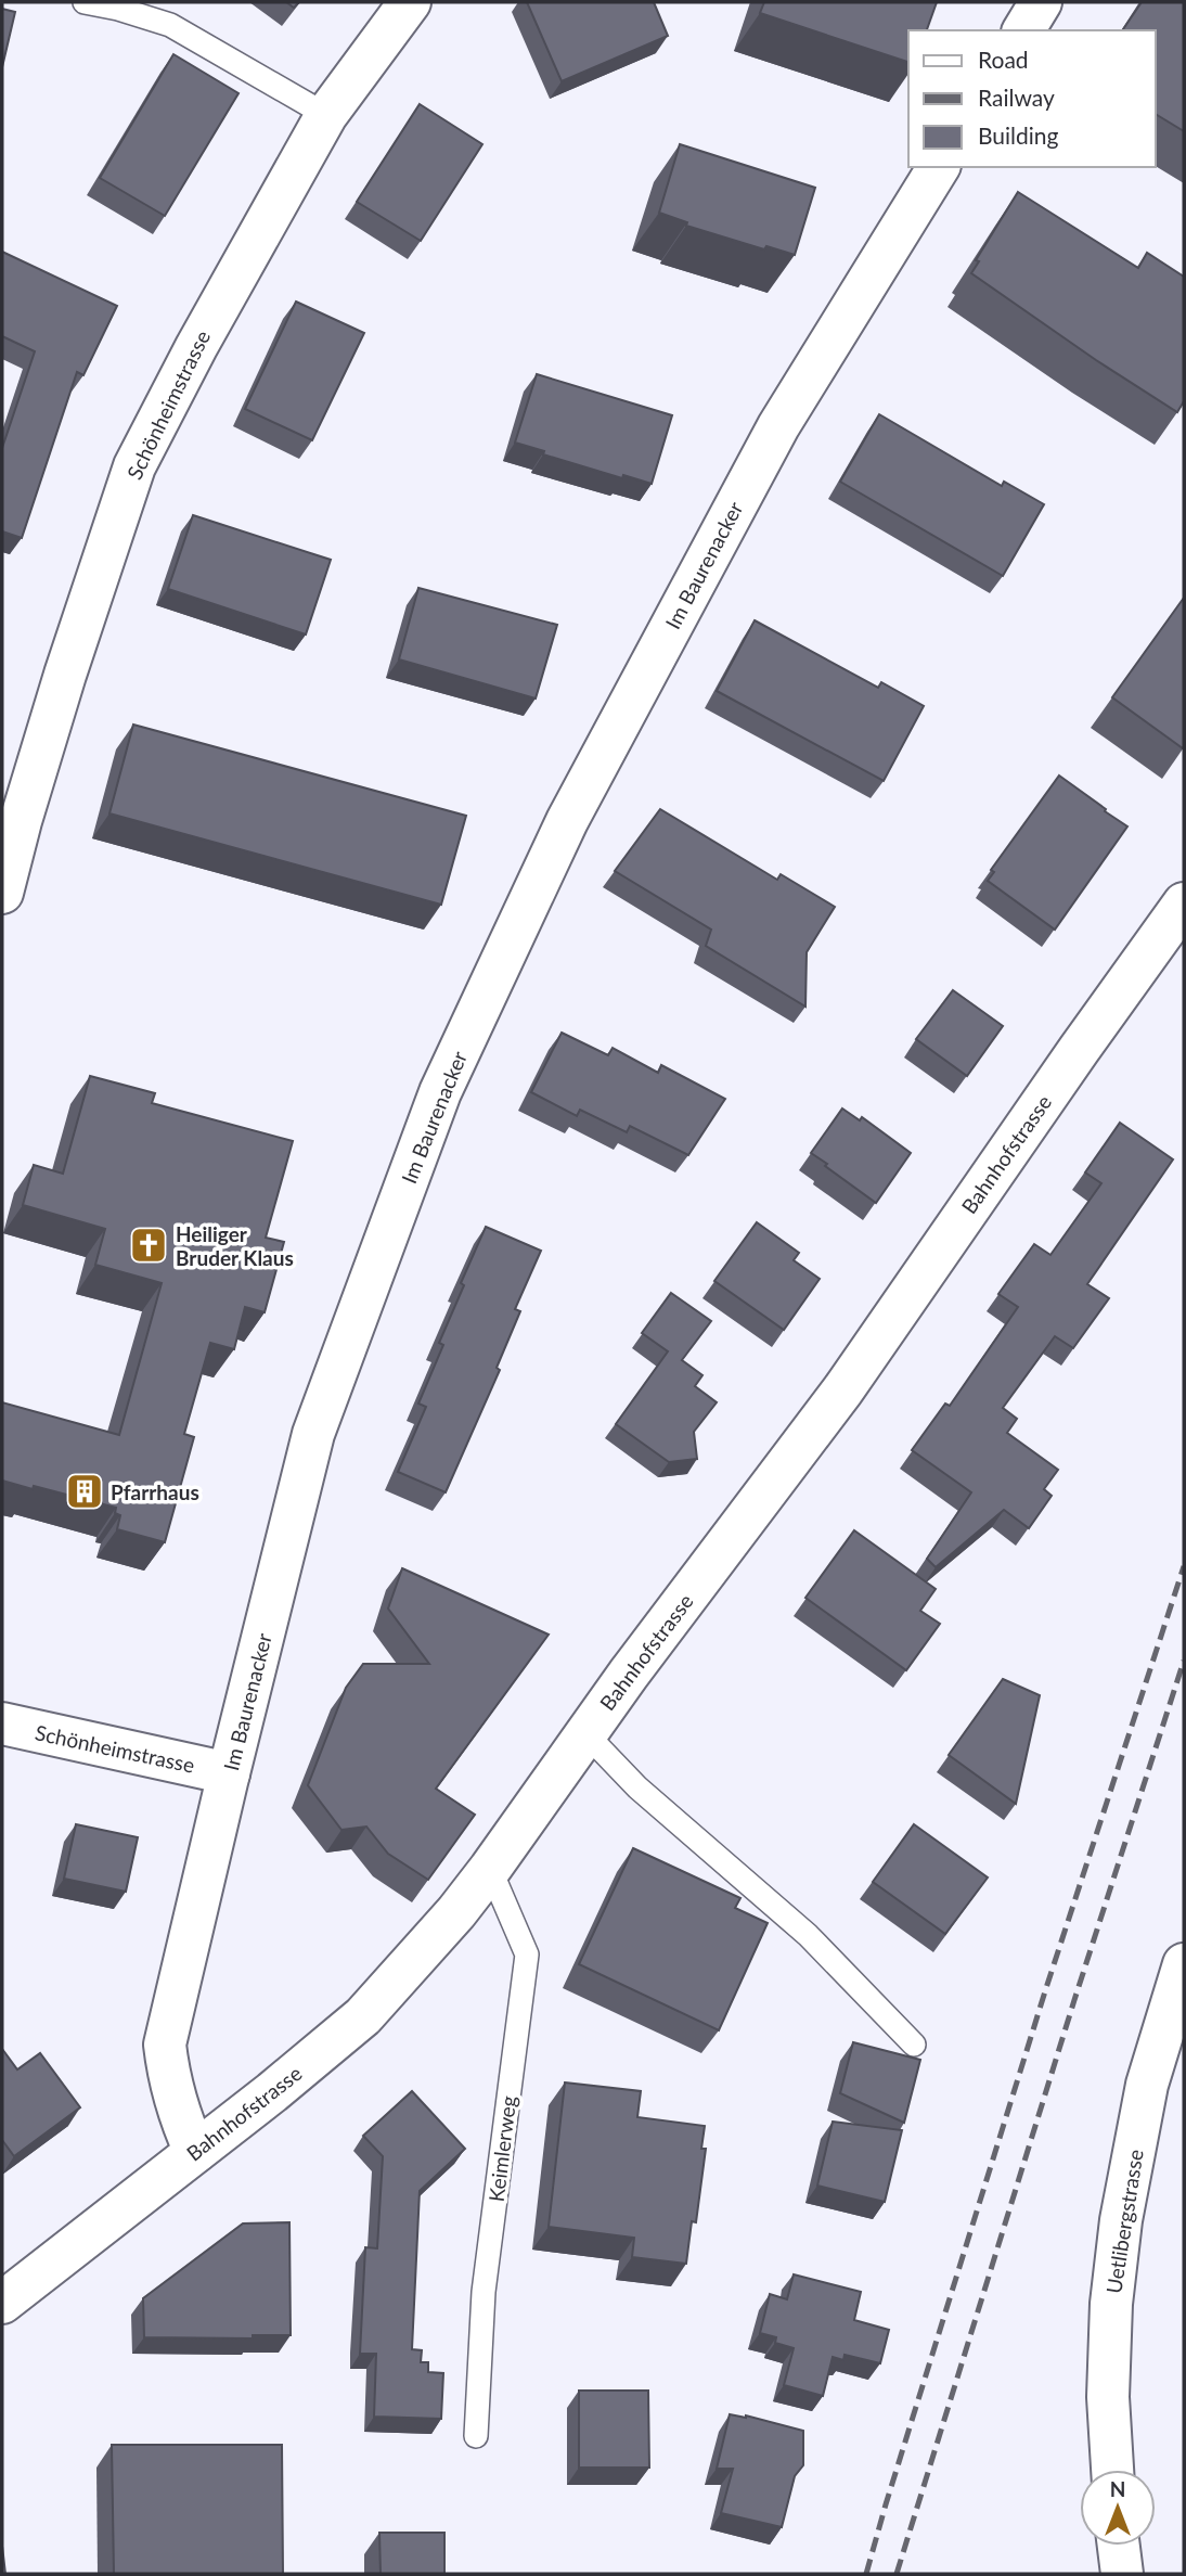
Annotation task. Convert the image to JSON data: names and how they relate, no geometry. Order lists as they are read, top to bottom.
{
  "streets": {
    "street": [
      "Schönheimstrasse",
      "Im Baurenacker",
      "Bahnhofstrasse",
      "Uetlibergstrasse"
    ],
    "lane": ["Keimlerweg"]
  },
  "crossings": [
    ["Schönheimstrasse", "Im Baurenacker"],
    ["Im Baurenacker", "Bahnhofstrasse"],
    ["Bahnhofstrasse", "Keimlerweg"]
  ],
  "places": {
    "church": ["Heiliger Bruder Klaus"],
    "building": ["Pfarrhaus"]
  },
  "legend": ["Road", "Railway", "Building"],
  "north": "top"
}
